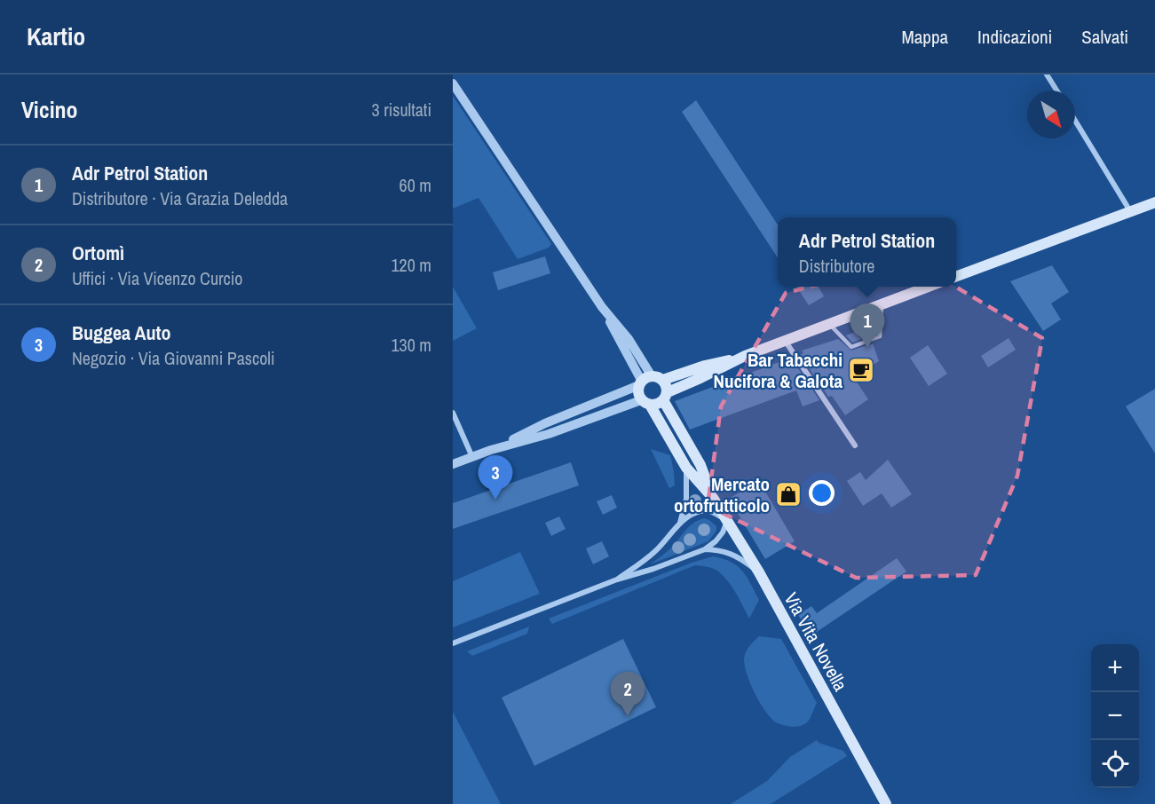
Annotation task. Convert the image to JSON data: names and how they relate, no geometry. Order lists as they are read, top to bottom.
{
  "streets": {
    "main road": ["Via Vita Novella"]
  },
  "places": {
    "cafe": ["Bar Tabacchi Nucifora & Galota"],
    "shop": ["Mercato ortofrutticolo"]
  },
  "north": "bottom right",
  "page": {
    "header": "Kartio",
    "nav": ["Mappa", "Indicazioni", "Salvati"],
    "heading": ["Vicino", "3 risultati"],
    "list": [
      {
        "mark": "1",
        "name": "Adr Petrol Station",
        "note": "Distributore · Via Grazia Deledda",
        "value": "60 m"
      },
      {
        "mark": "2",
        "name": "Ortomì",
        "note": "Uffici · Via Vicenzo Curcio",
        "value": "120 m"
      },
      {
        "mark": "3",
        "name": "Buggea Auto",
        "note": "Negozio · Via Giovanni Pascoli",
        "value": "130 m"
      }
    ],
    "popup": ["Adr Petrol Station", "Distributore"],
    "pins": ["1", "3", "2"],
    "map_buttons": ["+", "−"]
  }
}
